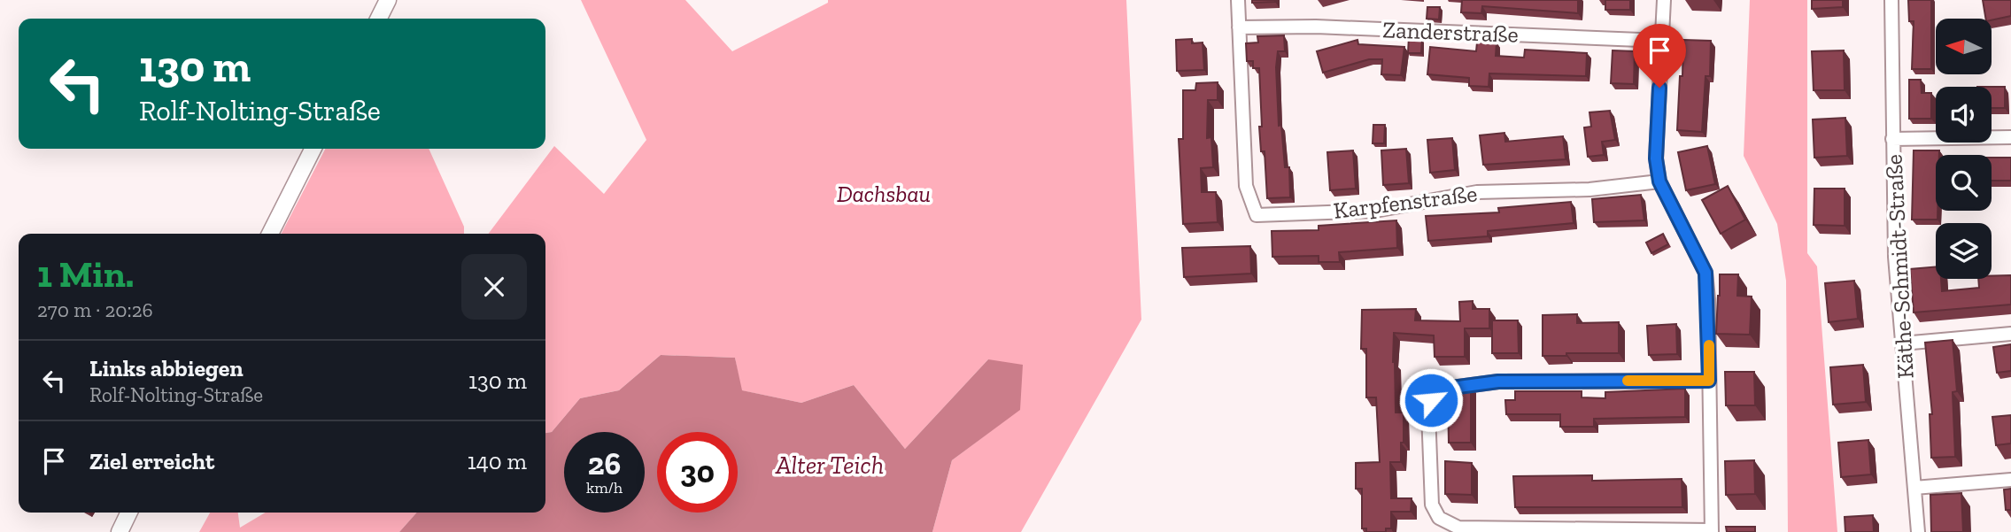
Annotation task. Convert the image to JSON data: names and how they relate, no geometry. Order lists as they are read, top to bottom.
{
  "streets": {
    "street": ["Zanderstraße", "Karpfenstraße", "Käthe-Schmidt-Straße"]
  },
  "crossings": [
    ["Zanderstraße", "Karpfenstraße"]
  ],
  "water": ["Alter Teich"],
  "parks": ["Dachsbau"],
  "north": "left",
  "page": {
    "turn": ["130 m", "Rolf-Nolting-Straße"],
    "heading": ["1 Min.", "270 m · 20:26"],
    "list": [
      {
        "name": "Links abbiegen",
        "note": "Rolf-Nolting-Straße",
        "value": "130 m"
      },
      {
        "name": "Ziel erreicht",
        "value": "140 m"
      }
    ],
    "speed": "26 km/h",
    "limit": "30"
  }
}
